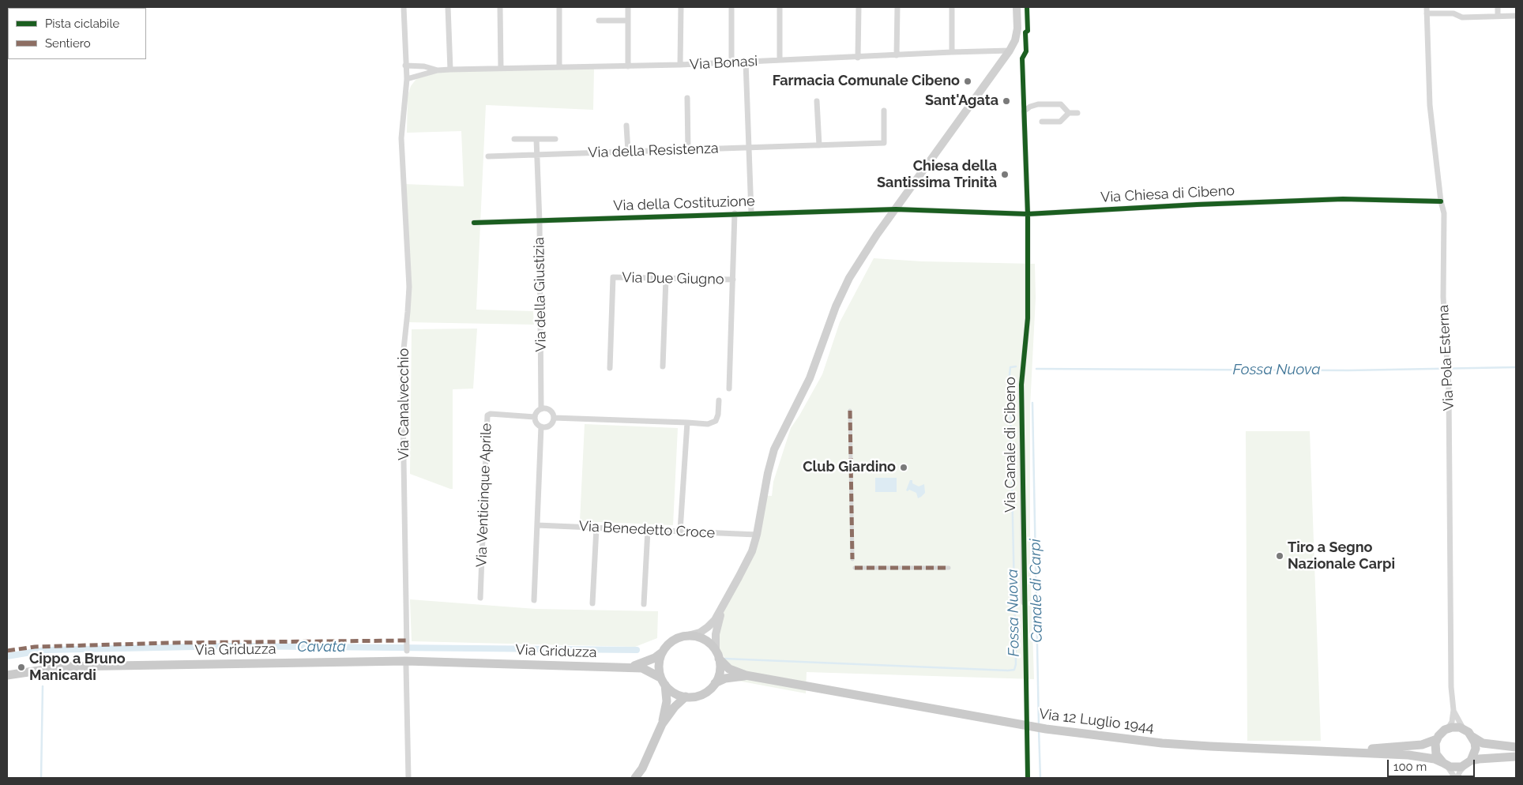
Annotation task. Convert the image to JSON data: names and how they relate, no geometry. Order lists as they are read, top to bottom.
{
  "streets": {
    "main road": ["Via Griduzza", "Via 12 Luglio 1944"],
    "street": [
      "Via Bonasi",
      "Via della Resistenza",
      "Via Chiesa di Cibeno",
      "Via della Costituzione",
      "Via Due Giugno",
      "Via della Giustizia",
      "Via Pola Esterna",
      "Via Canalvecchio",
      "Via Canale di Cibeno",
      "Via Venticinque Aprile",
      "Via Benedetto Croce"
    ]
  },
  "crossings": [
    ["Via Bonasi", "Via Canalvecchio"],
    ["Via della Resistenza", "Via della Giustizia"],
    ["Via Chiesa di Cibeno", "Via della Costituzione"],
    ["Via Chiesa di Cibeno", "Via Pola Esterna"],
    ["Via Chiesa di Cibeno", "Via Canale di Cibeno"],
    ["Via della Costituzione", "Via della Giustizia"],
    ["Via della Giustizia", "Via Venticinque Aprile"],
    ["Via Pola Esterna", "Via 12 Luglio 1944"]
  ],
  "water": ["Fossa Nuova", "Canale di Carpi", "Cavata"],
  "places": [
    "Farmacia Comunale Cibeno",
    "Sant'Agata",
    "Chiesa della Santissima Trinità",
    "Club Giardino",
    "Tiro a Segno Nazionale Carpi",
    "Cippo a Bruno Manicardi"
  ],
  "legend": ["Pista ciclabile", "Sentiero"],
  "scale_bar": "100 m"
}
